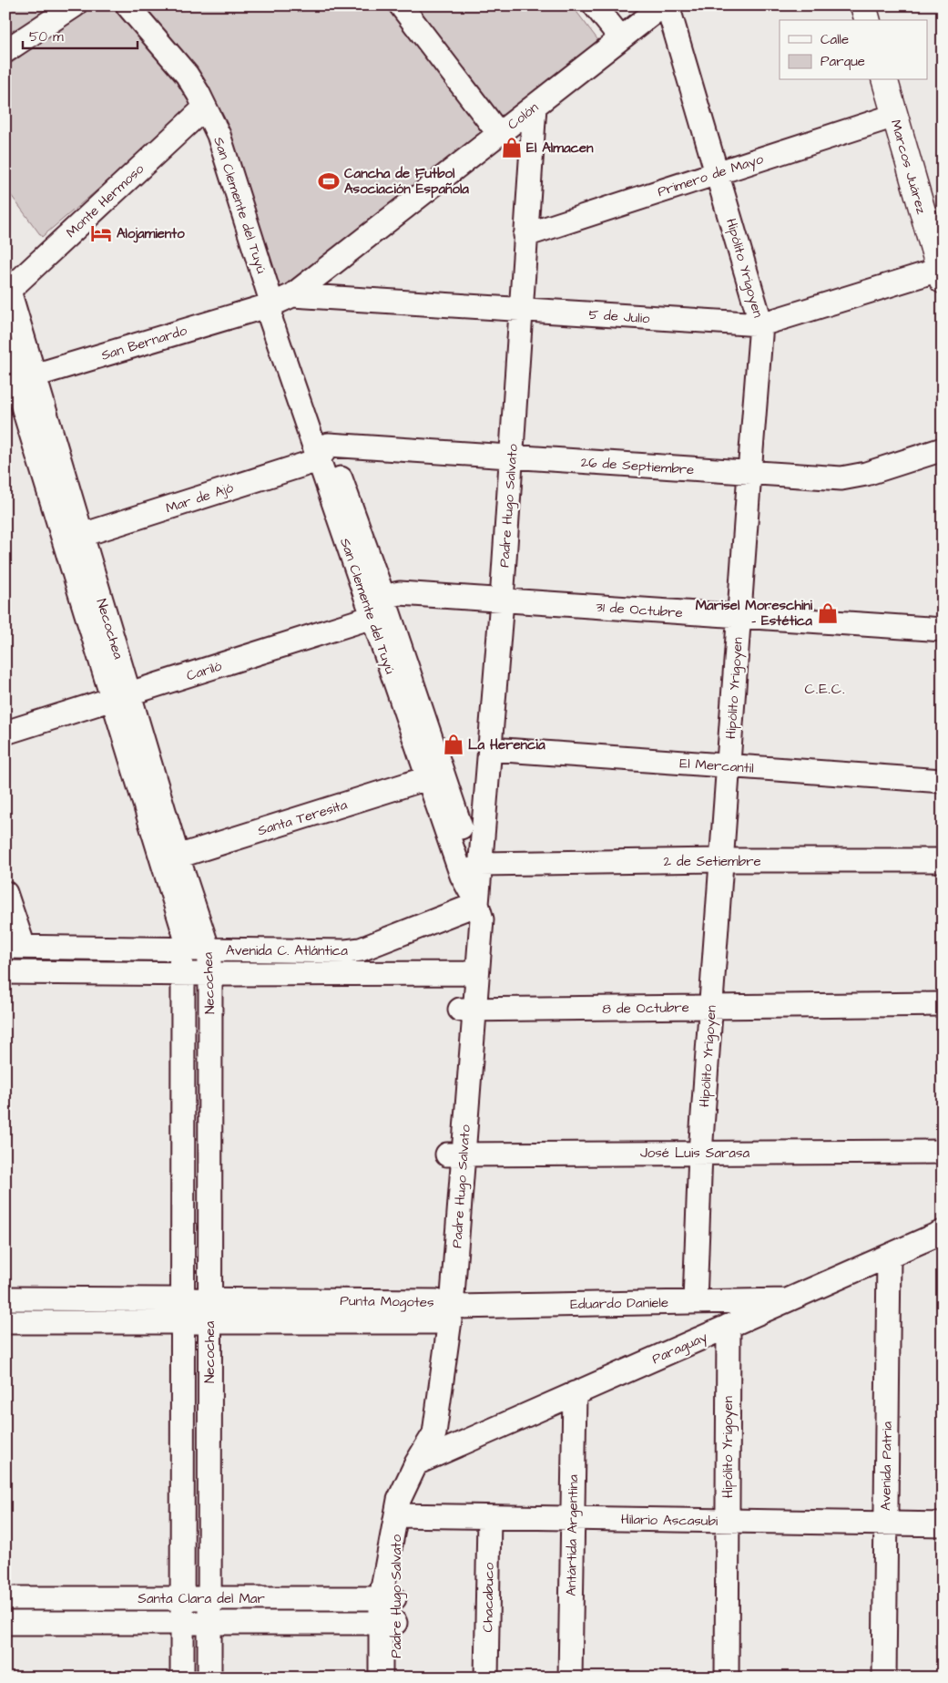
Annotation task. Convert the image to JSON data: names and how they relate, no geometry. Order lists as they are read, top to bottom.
{
  "streets": {
    "main road": ["Marcos Juárez"],
    "street": [
      "Colón",
      "Primero de Mayo",
      "Monte Hermoso",
      "San Clemente del Tuyú",
      "Hipólito Yrigoyen",
      "5 de Julio",
      "San Bernardo",
      "26 de Septiembre",
      "Mar de Ajó",
      "Padre Hugo Salvato",
      "31 de Octubre",
      "Necochea",
      "Cariló",
      "El Mercantil",
      "Santa Teresita",
      "2 de Setiembre",
      "Avenida C. Atlántica",
      "8 de Octubre",
      "José Luis Sarasa",
      "Punta Mogotes",
      "Eduardo Daniele",
      "Paraguay",
      "Avenida Patria",
      "Hilario Ascasubi",
      "Antártida Argentina",
      "Chacabuco",
      "Santa Clara del Mar"
    ]
  },
  "crossings": [
    ["Colón", "San Clemente del Tuyú"],
    ["Colón", "5 de Julio"],
    ["Colón", "San Bernardo"],
    ["Colón", "Padre Hugo Salvato"],
    ["Marcos Juárez", "Primero de Mayo"],
    ["Marcos Juárez", "5 de Julio"],
    ["Primero de Mayo", "Hipólito Yrigoyen"],
    ["Primero de Mayo", "Padre Hugo Salvato"],
    ["Monte Hermoso", "San Clemente del Tuyú"],
    ["Monte Hermoso", "Necochea"],
    ["San Clemente del Tuyú", "San Bernardo"],
    ["San Clemente del Tuyú", "26 de Septiembre"],
    ["San Clemente del Tuyú", "Mar de Ajó"],
    ["San Clemente del Tuyú", "Padre Hugo Salvato"],
    ["San Clemente del Tuyú", "31 de Octubre"],
    ["San Clemente del Tuyú", "Cariló"],
    ["San Clemente del Tuyú", "Santa Teresita"],
    ["San Clemente del Tuyú", "2 de Setiembre"],
    ["San Clemente del Tuyú", "Avenida C. Atlántica"],
    ["Hipólito Yrigoyen", "5 de Julio"],
    ["Hipólito Yrigoyen", "26 de Septiembre"],
    ["Hipólito Yrigoyen", "31 de Octubre"],
    ["Hipólito Yrigoyen", "El Mercantil"],
    ["Hipólito Yrigoyen", "2 de Setiembre"],
    ["Hipólito Yrigoyen", "8 de Octubre"],
    ["Hipólito Yrigoyen", "José Luis Sarasa"],
    ["Hipólito Yrigoyen", "Eduardo Daniele"],
    ["Hipólito Yrigoyen", "Paraguay"],
    ["Hipólito Yrigoyen", "Hilario Ascasubi"],
    ["5 de Julio", "Padre Hugo Salvato"],
    ["San Bernardo", "Necochea"],
    ["26 de Septiembre", "Mar de Ajó"],
    ["26 de Septiembre", "Padre Hugo Salvato"],
    ["Mar de Ajó", "Necochea"],
    ["Padre Hugo Salvato", "31 de Octubre"],
    ["Padre Hugo Salvato", "El Mercantil"],
    ["Padre Hugo Salvato", "2 de Setiembre"],
    ["Padre Hugo Salvato", "Avenida C. Atlántica"],
    ["Padre Hugo Salvato", "8 de Octubre"],
    ["Padre Hugo Salvato", "José Luis Sarasa"],
    ["Padre Hugo Salvato", "Punta Mogotes"],
    ["Padre Hugo Salvato", "Eduardo Daniele"],
    ["Padre Hugo Salvato", "Paraguay"],
    ["Padre Hugo Salvato", "Hilario Ascasubi"],
    ["Padre Hugo Salvato", "Santa Clara del Mar"],
    ["Necochea", "Cariló"],
    ["Necochea", "Santa Teresita"],
    ["Necochea", "Avenida C. Atlántica"],
    ["Necochea", "Punta Mogotes"],
    ["Necochea", "Santa Clara del Mar"],
    ["Punta Mogotes", "Eduardo Daniele"],
    ["Eduardo Daniele", "Paraguay"],
    ["Paraguay", "Avenida Patria"],
    ["Paraguay", "Antártida Argentina"],
    ["Avenida Patria", "Hilario Ascasubi"],
    ["Hilario Ascasubi", "Antártida Argentina"],
    ["Hilario Ascasubi", "Chacabuco"]
  ],
  "districts": ["C.E.C."],
  "places": {
    "shop": ["El Almacen", "Marisel Moreschini - Estética", "La Herencia"],
    "sports": ["Cancha de Futbol Asociación Española"],
    "hotel": ["Alojamiento"]
  },
  "legend": ["Calle", "Parque"],
  "scale_bar": "50 m"
}
